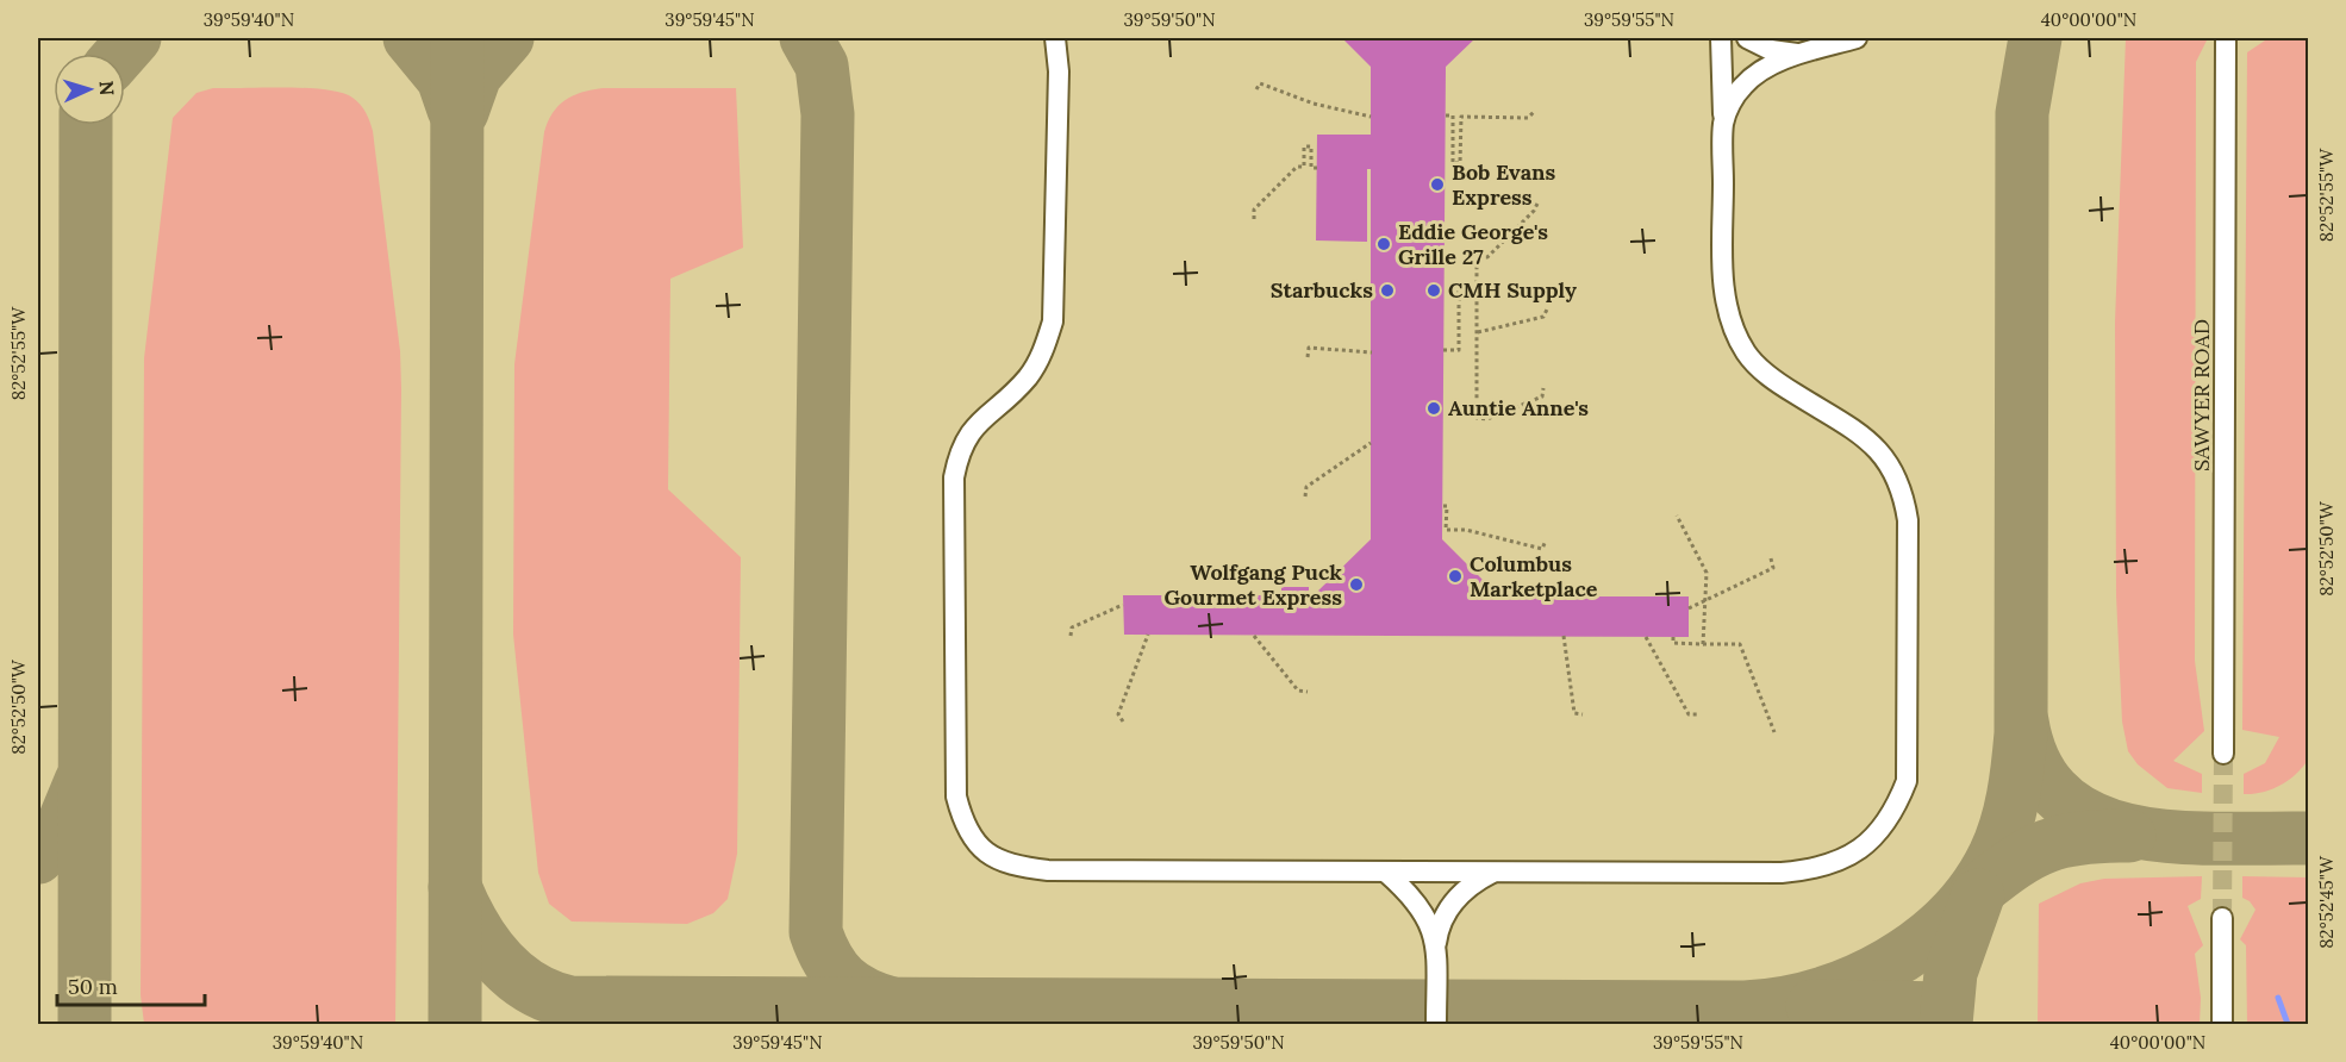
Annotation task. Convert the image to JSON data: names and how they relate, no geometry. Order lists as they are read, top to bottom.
{
  "streets": {
    "street": ["SAWYER ROAD"]
  },
  "places": [
    "Bob Evans Express",
    "Eddie George's Grille 27",
    "Starbucks",
    "CMH Supply",
    "Auntie Anne's",
    "Columbus Marketplace",
    "Wolfgang Puck Gourmet Express"
  ],
  "scale_bar": "50 m",
  "north": "right",
  "coordinates": [
    "39°59'40\"N",
    "39°59'45\"N",
    "39°59'50\"N",
    "39°59'55\"N",
    "40°00'00\"N",
    "82°52'55\"W",
    "82°52'50\"W",
    "82°52'45\"W"
  ]
}
